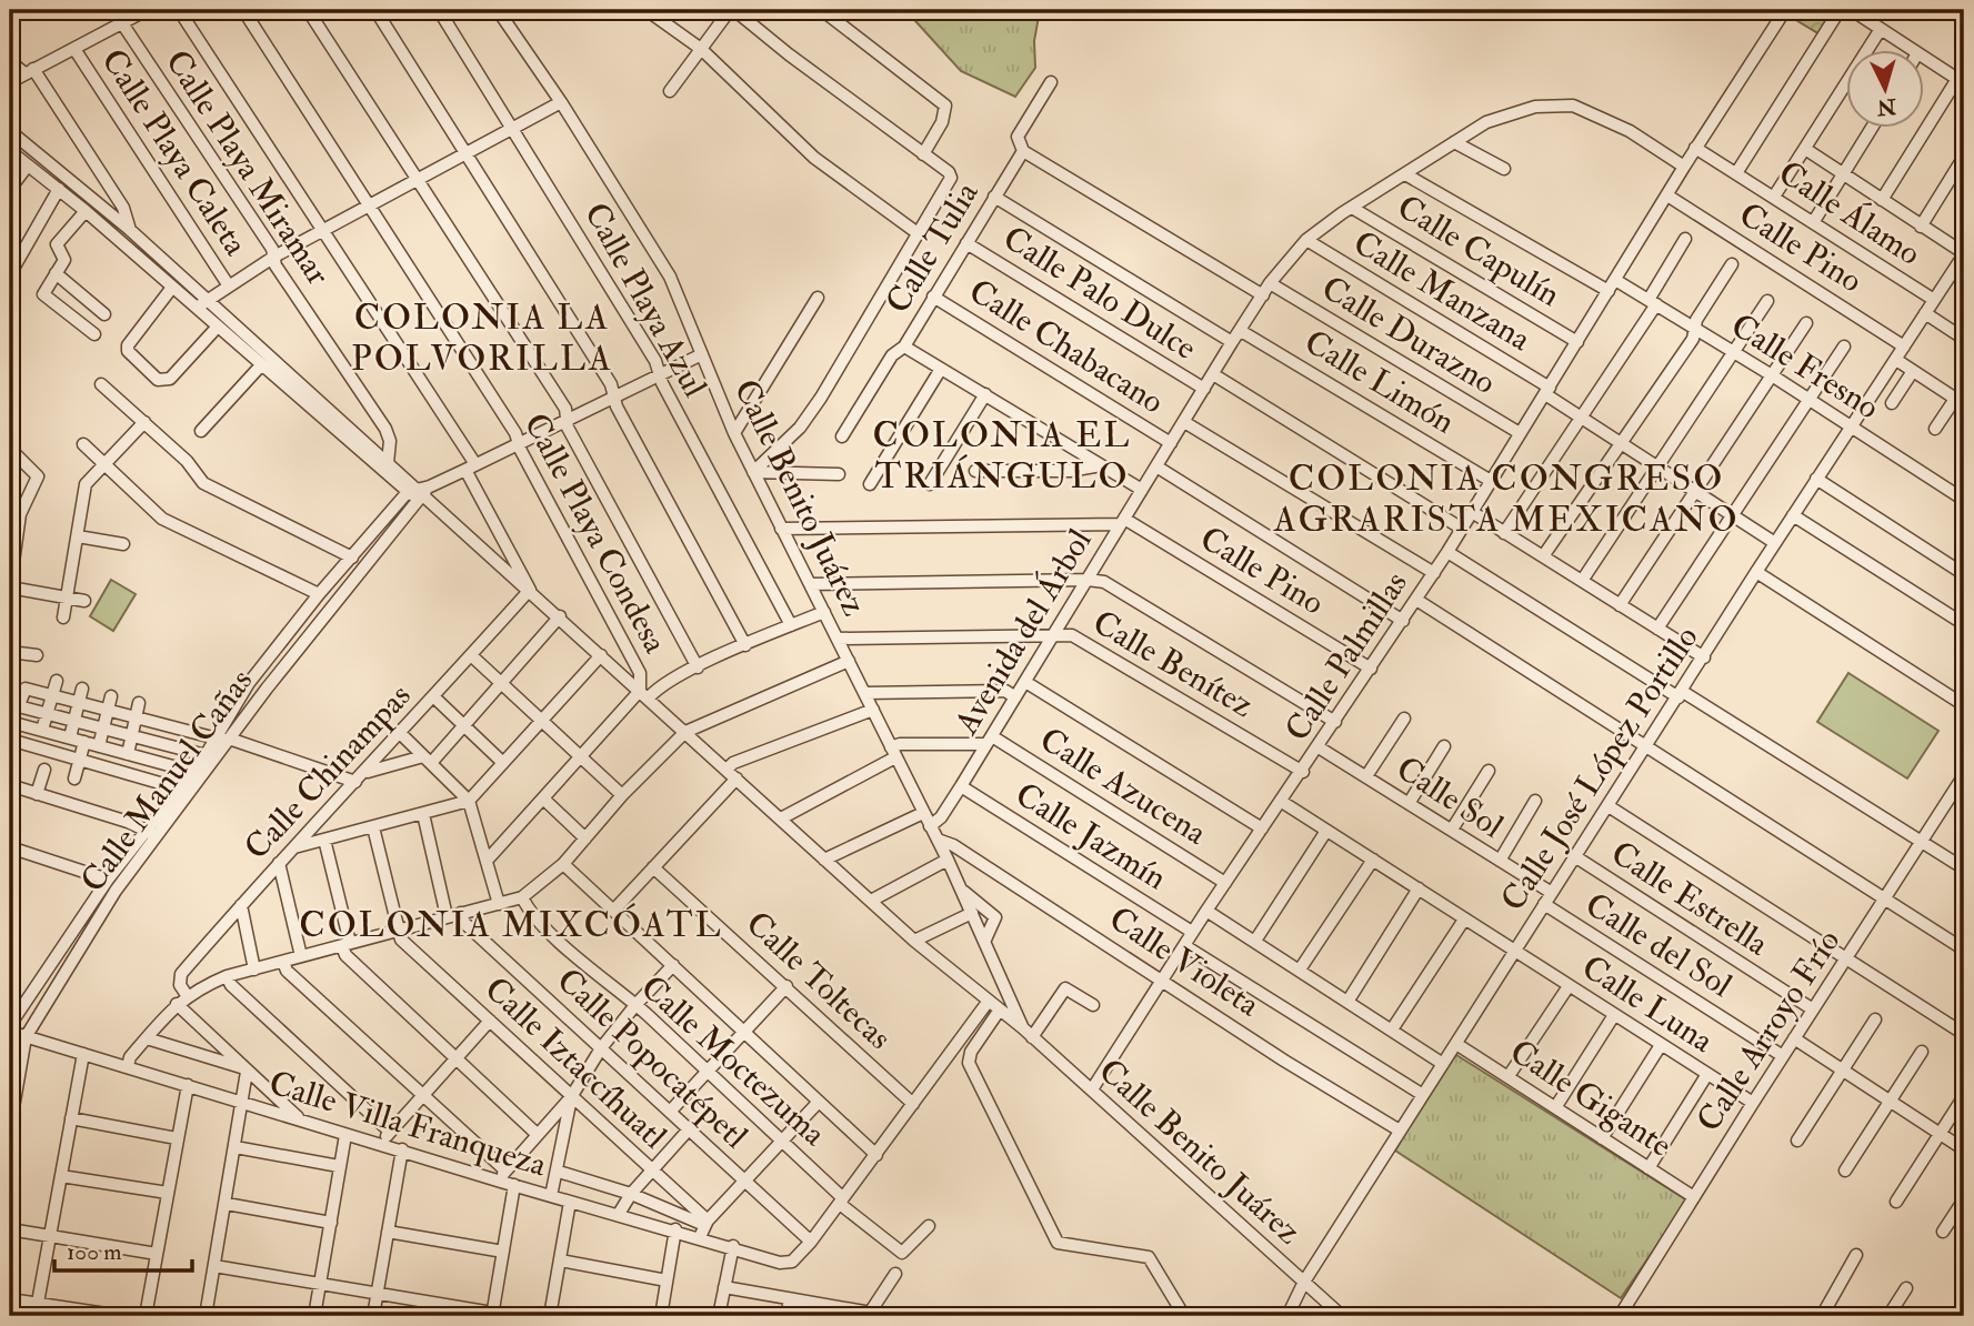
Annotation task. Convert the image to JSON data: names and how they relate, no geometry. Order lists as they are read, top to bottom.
{
  "streets": {
    "street": [
      "Calle Playa Caleta",
      "Calle Playa Miramar",
      "Calle Álamo",
      "Calle Tulia",
      "Calle Pino",
      "Calle Capulín",
      "Calle Manzana",
      "Calle Palo Dulce",
      "Calle Playa Azul",
      "Calle Durazno",
      "Calle Chabacano",
      "Calle Fresno",
      "Calle Limón",
      "Calle Benito Juárez",
      "Calle Playa Condesa",
      "Avenida del Árbol",
      "Calle Palmillas",
      "Calle Benítez",
      "Calle José López Portillo",
      "Calle Chinampas",
      "Calle Manuel Cañas",
      "Calle Azucena",
      "Calle Sol",
      "Calle Jazmín",
      "Calle Estrella",
      "Calle del Sol",
      "Calle Violeta",
      "Calle Toltecas",
      "Calle Luna",
      "Calle Arroyo Frío",
      "Calle Popocatépetl",
      "Calle Moctezuma",
      "Calle Iztaccíhuatl",
      "Calle Gigante",
      "Calle Villa Franqueza"
    ]
  },
  "crossings": [
    ["Calle Álamo", "Calle José López Portillo"],
    ["Calle Tulia", "Calle Palo Dulce"],
    ["Calle Tulia", "Calle Chabacano"],
    ["Calle Pino", "Avenida del Árbol"],
    ["Calle Pino", "Calle Palmillas"],
    ["Calle Pino", "Calle José López Portillo"],
    ["Calle Capulín", "Avenida del Árbol"],
    ["Calle Capulín", "Calle Palmillas"],
    ["Calle Manzana", "Avenida del Árbol"],
    ["Calle Manzana", "Calle Palmillas"],
    ["Calle Manzana", "Calle José López Portillo"],
    ["Calle Palo Dulce", "Avenida del Árbol"],
    ["Calle Durazno", "Avenida del Árbol"],
    ["Calle Durazno", "Calle Palmillas"],
    ["Calle Chabacano", "Avenida del Árbol"],
    ["Calle Fresno", "Calle Palmillas"],
    ["Calle Fresno", "Calle José López Portillo"],
    ["Calle Limón", "Avenida del Árbol"],
    ["Calle Limón", "Calle Palmillas"],
    ["Calle Benito Juárez", "Calle Playa Condesa"],
    ["Calle Benito Juárez", "Avenida del Árbol"],
    ["Calle Benito Juárez", "Calle Palmillas"],
    ["Calle Benito Juárez", "Calle José López Portillo"],
    ["Calle Benito Juárez", "Calle Chinampas"],
    ["Calle Benito Juárez", "Calle Manuel Cañas"],
    ["Calle Benito Juárez", "Calle Violeta"],
    ["Avenida del Árbol", "Calle Palmillas"],
    ["Avenida del Árbol", "Calle Benítez"],
    ["Avenida del Árbol", "Calle Azucena"],
    ["Avenida del Árbol", "Calle Jazmín"],
    ["Calle Palmillas", "Calle Benítez"],
    ["Calle Palmillas", "Calle Azucena"],
    ["Calle Palmillas", "Calle Sol"],
    ["Calle Palmillas", "Calle Jazmín"],
    ["Calle Palmillas", "Calle Violeta"],
    ["Calle Palmillas", "Calle Luna"],
    ["Calle José López Portillo", "Calle Sol"],
    ["Calle José López Portillo", "Calle Estrella"],
    ["Calle José López Portillo", "Calle del Sol"],
    ["Calle José López Portillo", "Calle Violeta"],
    ["Calle José López Portillo", "Calle Luna"],
    ["Calle José López Portillo", "Calle Gigante"],
    ["Calle Manuel Cañas", "Calle Villa Franqueza"],
    ["Calle Estrella", "Calle Arroyo Frío"],
    ["Calle del Sol", "Calle Arroyo Frío"],
    ["Calle Luna", "Calle Arroyo Frío"],
    ["Calle Arroyo Frío", "Calle Gigante"],
    ["Calle Popocatépetl", "Calle Villa Franqueza"]
  ],
  "districts": [
    "COLONIA LA POLVORILLA",
    "COLONIA EL TRIÁNGULO",
    "COLONIA CONGRESO AGRARISTA MEXICANO",
    "COLONIA MIXCÓATL"
  ],
  "scale_bar": "100 m",
  "north": "bottom"
}
